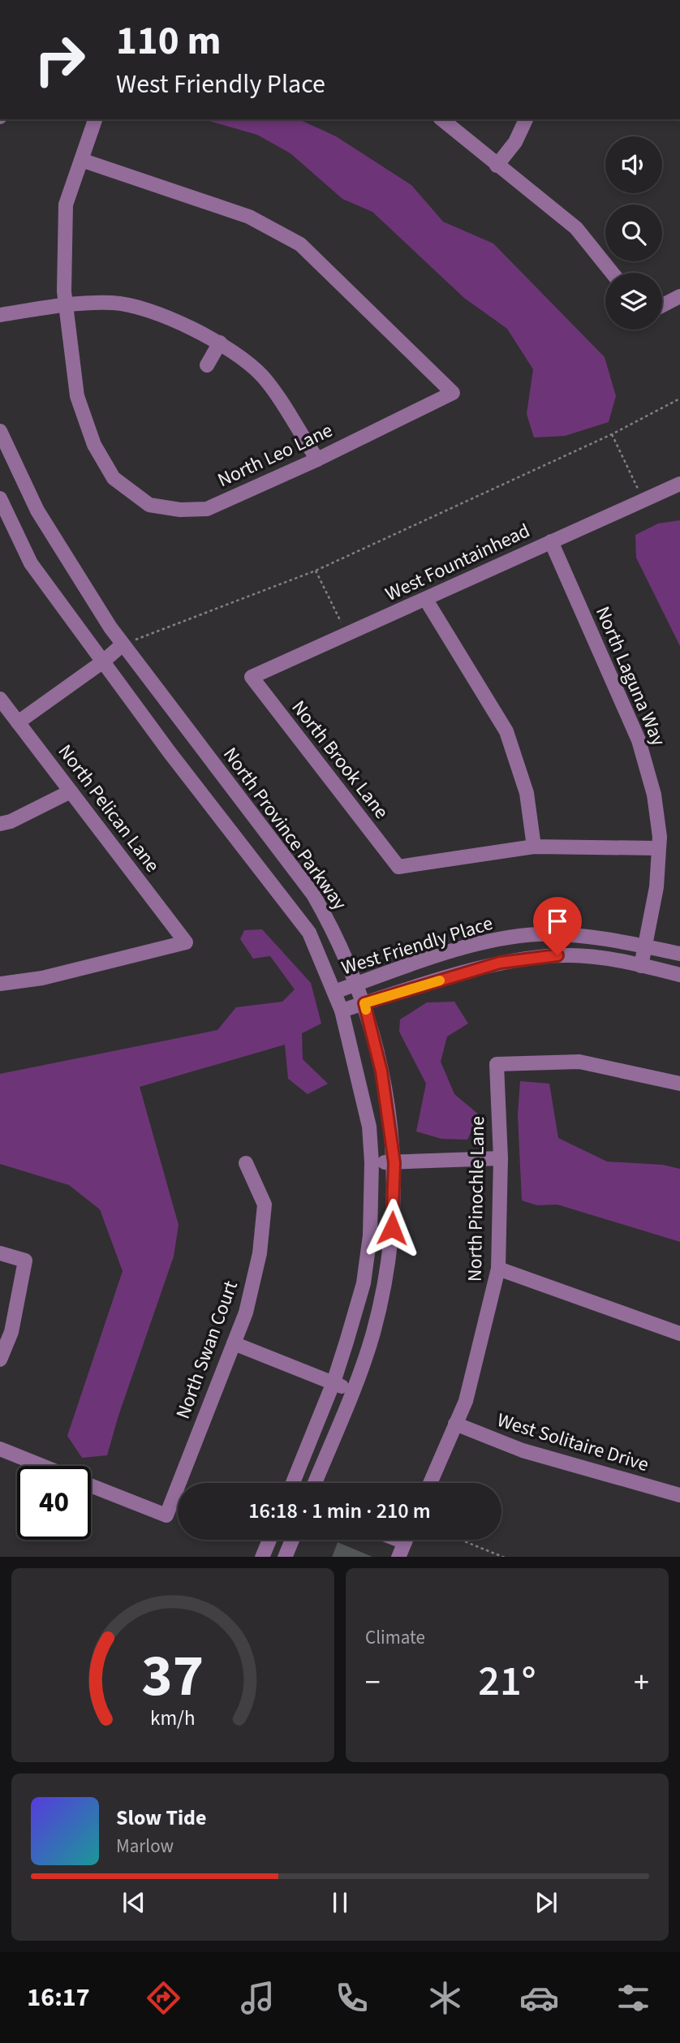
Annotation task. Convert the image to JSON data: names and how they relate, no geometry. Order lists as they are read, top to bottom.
{
  "streets": {
    "street": [
      "North Leo Lane",
      "West Fountainhead",
      "North Laguna Way",
      "North Brook Lane",
      "North Pelican Lane",
      "North Province Parkway",
      "West Friendly Place",
      "North Pinochle Lane",
      "North Swan Court",
      "West Solitaire Drive"
    ]
  },
  "crossings": [
    ["West Fountainhead", "North Laguna Way"],
    ["West Fountainhead", "North Brook Lane"],
    ["North Laguna Way", "West Friendly Place"],
    ["North Province Parkway", "West Friendly Place"],
    ["North Pinochle Lane", "West Solitaire Drive"]
  ],
  "page": {
    "turn": ["110 m", "West Friendly Place"],
    "limit": "40",
    "trip": "16:18 · 1 min · 210 m",
    "tile": "Climate",
    "heat": ["−", "21°", "+"],
    "song": ["Slow Tide", "Marlow"],
    "tabs": "16:17",
    "gauge": ["37", "km/h"]
  }
}
